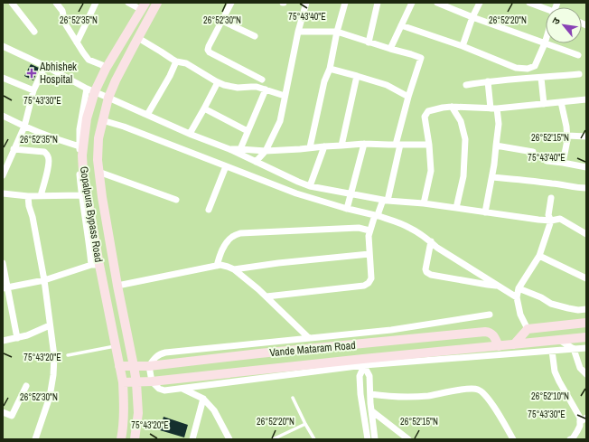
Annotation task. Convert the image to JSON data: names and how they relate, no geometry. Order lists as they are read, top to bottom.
{
  "streets": {
    "main road": ["Gopalpura Bypass Road", "Vande Mataram Road"]
  },
  "crossings": [
    ["Gopalpura Bypass Road", "Vande Mataram Road"]
  ],
  "places": {
    "health": ["Abhishek Hospital"]
  },
  "north": "top left",
  "coordinates": [
    "75°43'40\"E",
    "26°52'35\"N",
    "26°52'30\"N",
    "26°52'20\"N",
    "75°43'30\"E",
    "26°52'15\"N",
    "75°43'20\"E",
    "26°52'10\"N"
  ]
}
